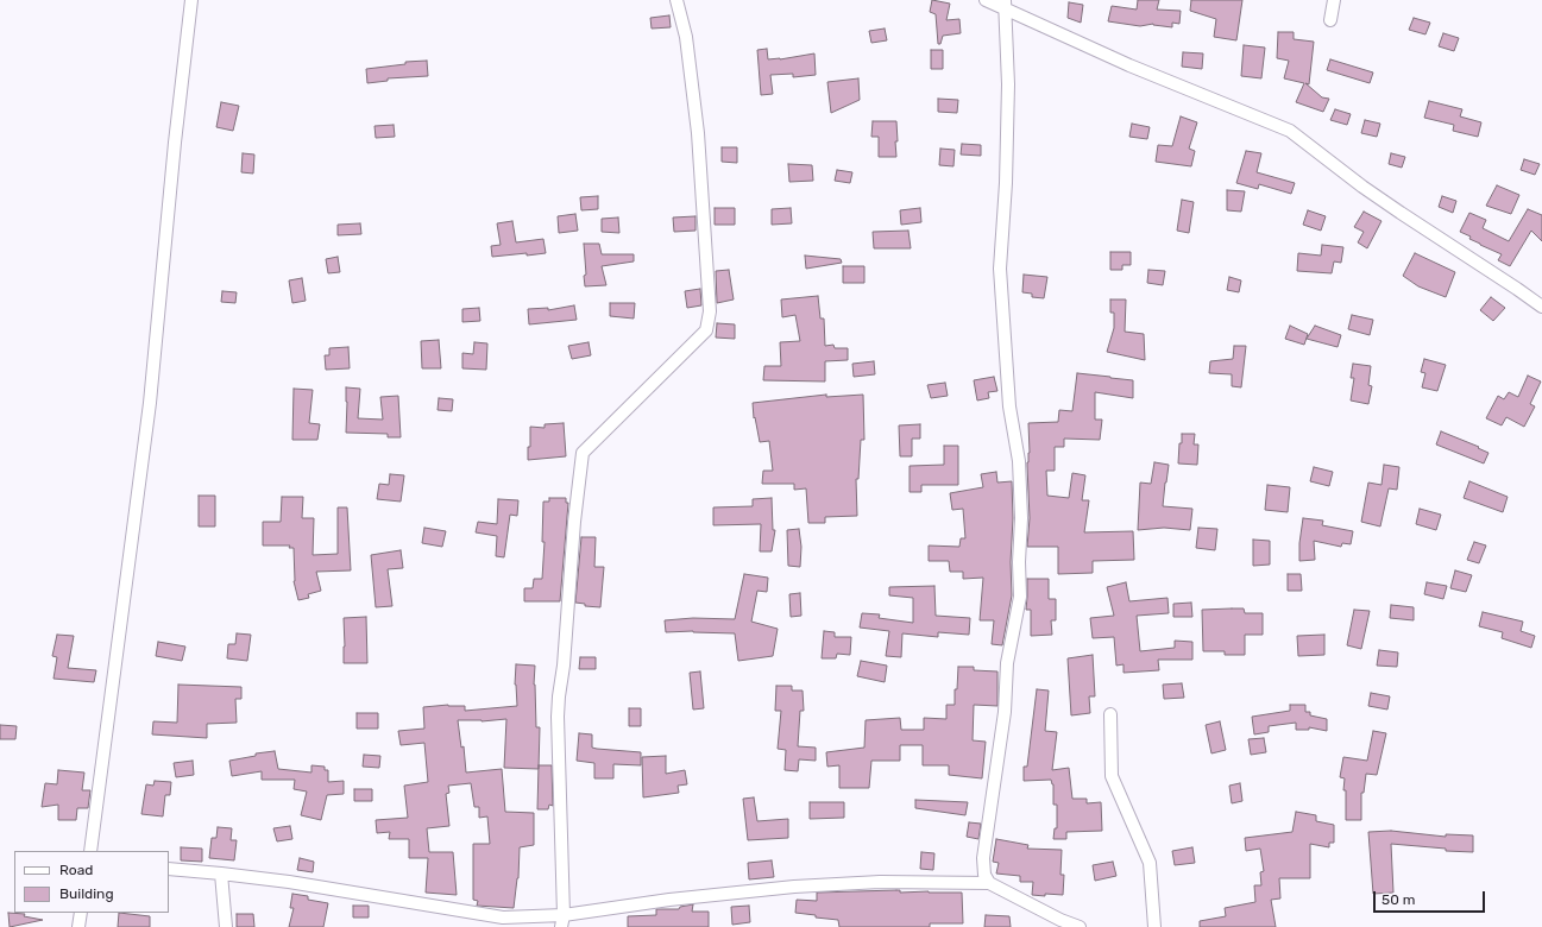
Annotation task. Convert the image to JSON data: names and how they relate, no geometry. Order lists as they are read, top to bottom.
{
  "legend": ["Road", "Building"],
  "scale_bar": "50 m"
}
